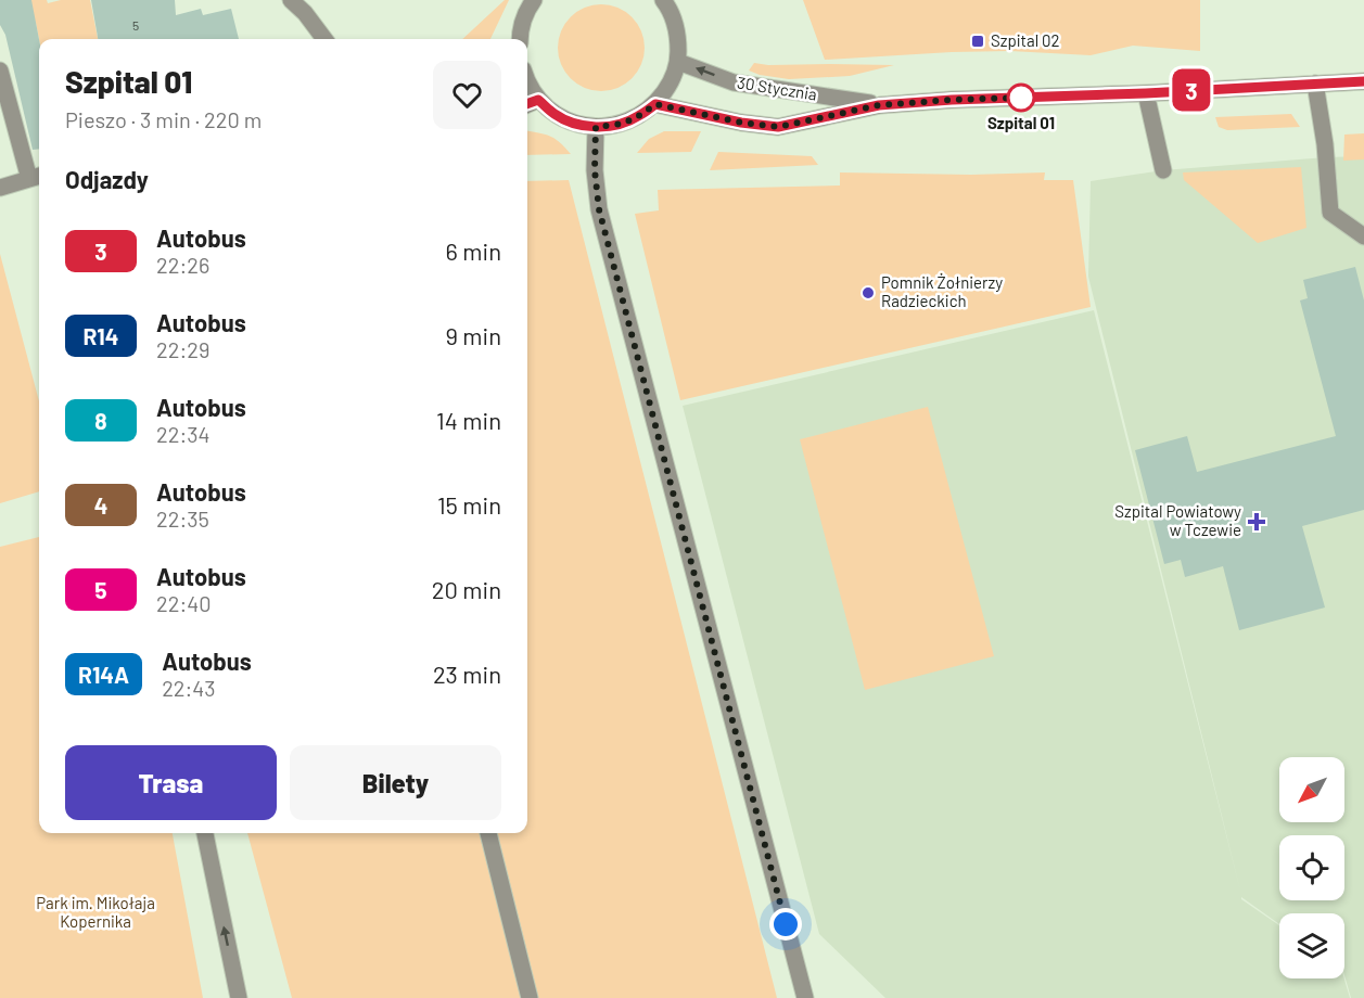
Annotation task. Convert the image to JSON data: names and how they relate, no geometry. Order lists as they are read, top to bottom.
{
  "streets": {
    "street": ["30 Stycznia"]
  },
  "parks": ["Park im. Mikołaja Kopernika"],
  "places": {
    "transit": ["Szpital 02"],
    "other": ["Szpital 01", "Pomnik Żołnierzy Radzieckich"],
    "health": ["Szpital Powiatowy w Tczewie"]
  },
  "lines": ["bus line 3"],
  "house_numbers": ["5"],
  "north": "bottom left",
  "page": {
    "on_map": "3",
    "heading": [
      ["Szpital 01", "Pieszo · 3 min · 220 m"],
      "Odjazdy"
    ],
    "list": [
      {
        "mark": "3",
        "name": "Autobus",
        "note": "22:26",
        "value": "6 min"
      },
      {
        "mark": "R14",
        "name": "Autobus",
        "note": "22:29",
        "value": "9 min"
      },
      {
        "mark": "8",
        "name": "Autobus",
        "note": "22:34",
        "value": "14 min"
      },
      {
        "mark": "4",
        "name": "Autobus",
        "note": "22:35",
        "value": "15 min"
      },
      {
        "mark": "5",
        "name": "Autobus",
        "note": "22:40",
        "value": "20 min"
      },
      {
        "mark": "R14A",
        "name": "Autobus",
        "note": "22:43",
        "value": "23 min"
      }
    ],
    "buttons": ["Trasa", "Bilety"]
  }
}
